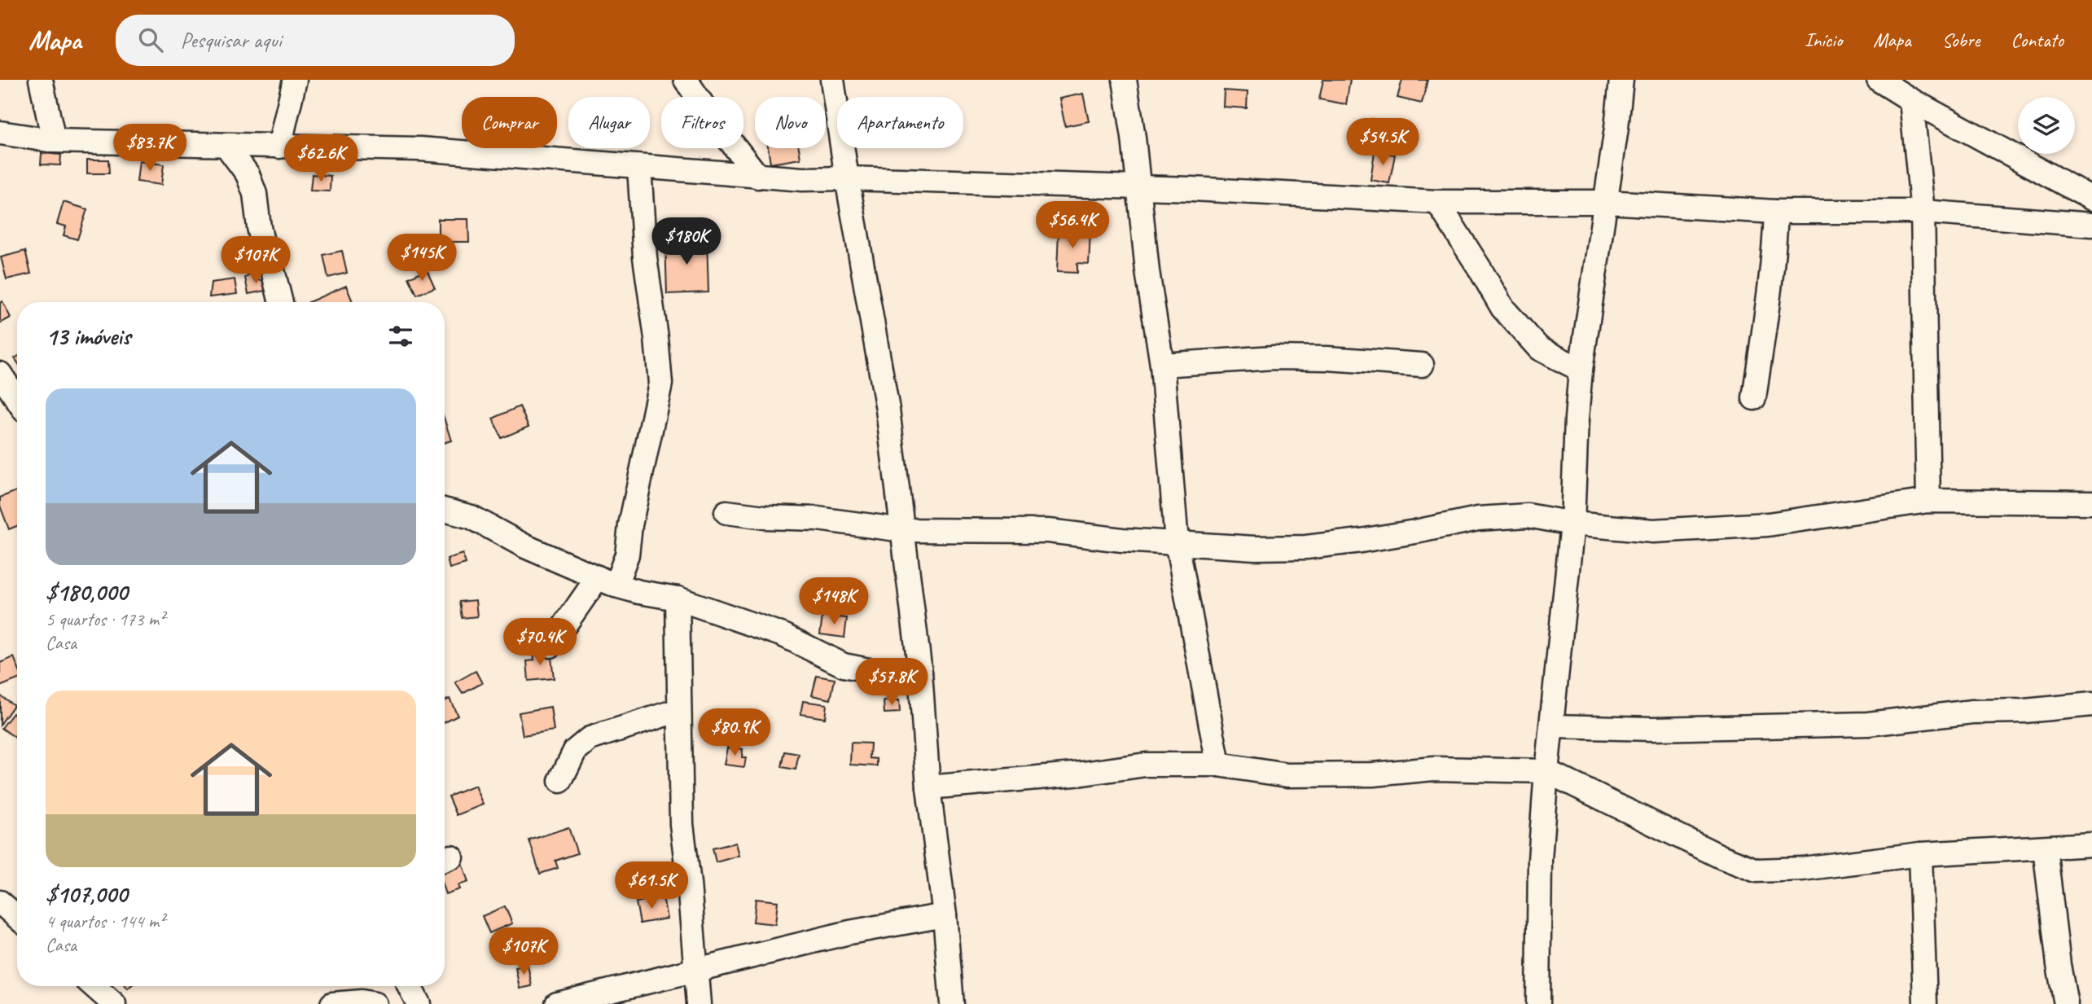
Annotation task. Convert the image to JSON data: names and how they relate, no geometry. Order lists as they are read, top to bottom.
{
  "page": {
    "header": "Mapa",
    "search": "Pesquisar aqui",
    "nav": [
      "Início",
      "Mapa",
      "Sobre",
      "Contato"
    ],
    "chip": [
      "Comprar",
      "Alugar",
      "Filtros",
      "Novo",
      "Apartamento"
    ],
    "price": [
      "$54.5K",
      "$83.7K",
      "$62.6K",
      "$56.4K",
      "$180K",
      "$145K",
      "$107K",
      "$148K",
      "$70.4K",
      "$57.8K",
      "$80.9K",
      "$61.5K",
      "$107K"
    ],
    "heading": "13 imóveis",
    "list": [
      {
        "name": "$180,000",
        "note": "5 quartos · 173 m² · Casa"
      },
      {
        "name": "$107,000",
        "note": "4 quartos · 144 m² · Casa"
      }
    ]
  }
}
